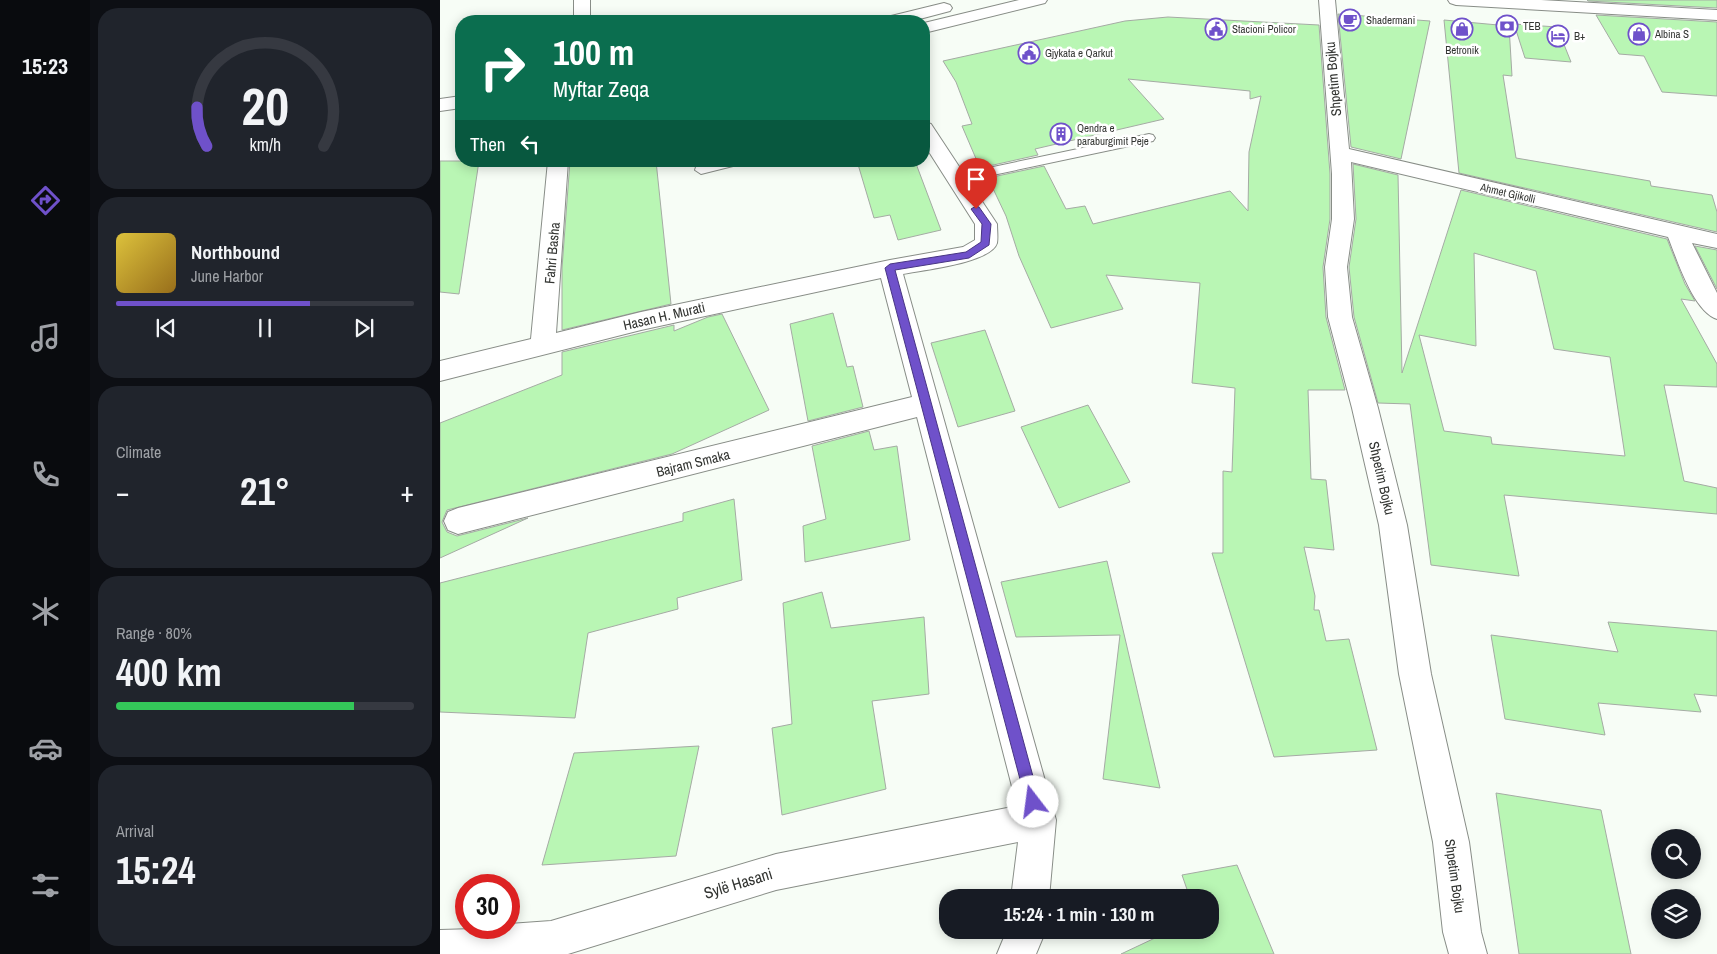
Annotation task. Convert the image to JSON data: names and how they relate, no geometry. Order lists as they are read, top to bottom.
{
  "streets": {
    "street": [
      "Shpetim Bojku",
      "Ahmet Gjikolli",
      "Fahri Basha",
      "Hasan H. Murati",
      "Bajram Smaka",
      "Sylë Hasani"
    ]
  },
  "crossings": [
    ["Shpetim Bojku", "Ahmet Gjikolli"],
    ["Fahri Basha", "Hasan H. Murati"]
  ],
  "places": {
    "cafe": ["Shadermani"],
    "bank": ["TEB"],
    "public building": ["Stacioni Policor", "Gjykata e Qarkut"],
    "shop": ["Betronik", "Albina S"],
    "hotel": ["B+"],
    "building": ["Qendra e paraburgimit Peje"]
  },
  "page": {
    "tabs": "15:23",
    "turn": ["100 m", "Myftar Zeqa"],
    "then": "Then",
    "song": ["Northbound", "June Harbor"],
    "tile": [
      "Climate",
      ["Range · 80%", "400 km"],
      ["Arrival", "15:24"]
    ],
    "heat": ["−", "21°", "+"],
    "limit": "30",
    "trip": "15:24 · 1 min · 130 m",
    "gauge": ["20", "km/h"]
  }
}
